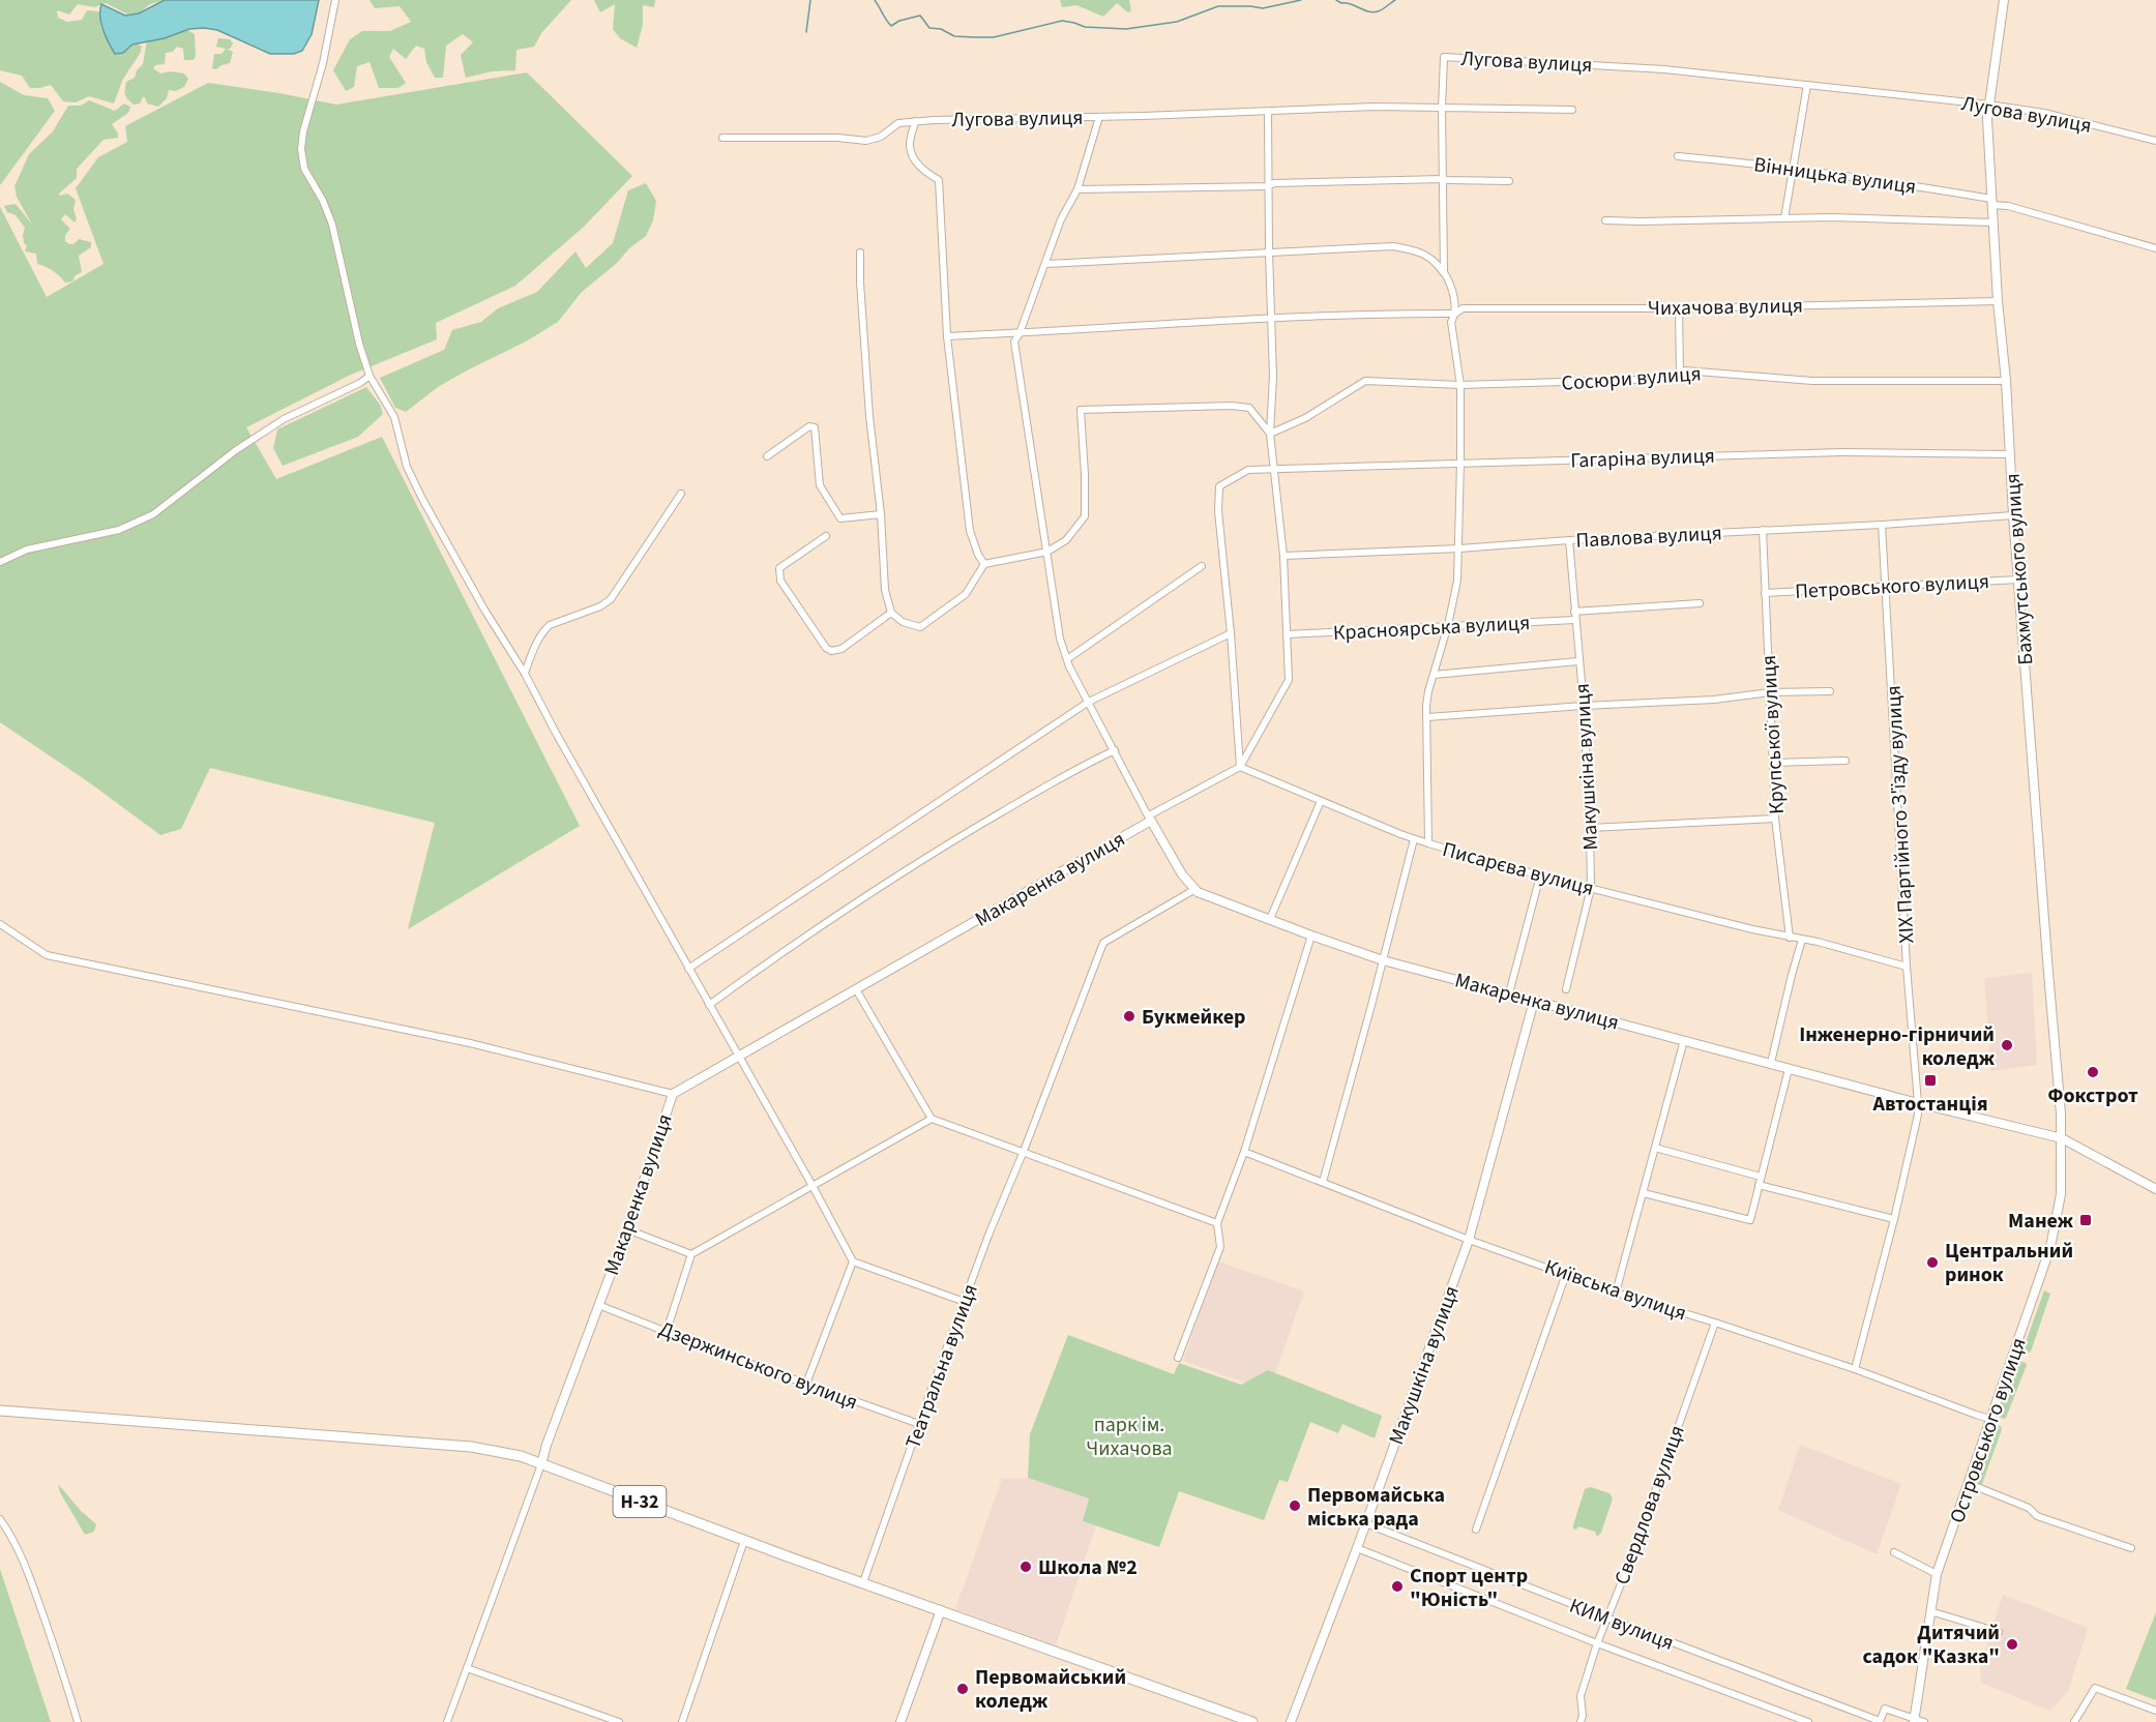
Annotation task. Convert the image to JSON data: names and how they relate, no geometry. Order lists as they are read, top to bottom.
{
  "streets": {
    "main road": ["Бахмутського вулиця", "Островського вулиця", "Н-32"],
    "street": [
      "Лугова вулиця",
      "Вінницька вулиця",
      "Чихачова вулиця",
      "Сосюри вулиця",
      "Гагаріна вулиця",
      "Павлова вулиця",
      "Петровського вулиця",
      "Красноярська вулиця",
      "Крупської вулиця",
      "Макушкіна вулиця",
      "XIX Партійного З'їзду вулиця",
      "Писарєва вулиця",
      "Макаренка вулиця",
      "Київська вулиця",
      "Дзержинського вулиця",
      "Театральна вулиця",
      "Свердлова вулиця",
      "КИМ вулиця"
    ]
  },
  "crossings": [
    ["Лугова вулиця", "Бахмутського вулиця"],
    ["Вінницька вулиця", "Бахмутського вулиця"],
    ["Чихачова вулиця", "Бахмутського вулиця"],
    ["Сосюри вулиця", "Бахмутського вулиця"],
    ["Гагаріна вулиця", "Бахмутського вулиця"],
    ["Павлова вулиця", "Бахмутського вулиця"],
    ["Павлова вулиця", "Крупської вулиця"],
    ["Павлова вулиця", "Макушкіна вулиця"],
    ["Павлова вулиця", "XIX Партійного З'їзду вулиця"],
    ["Бахмутського вулиця", "Петровського вулиця"],
    ["Бахмутського вулиця", "Макаренка вулиця"],
    ["Бахмутського вулиця", "Островського вулиця"],
    ["Петровського вулиця", "Крупської вулиця"],
    ["Петровського вулиця", "XIX Партійного З'їзду вулиця"],
    ["Красноярська вулиця", "Макушкіна вулиця"],
    ["Крупської вулиця", "Писарєва вулиця"],
    ["Макушкіна вулиця", "Писарєва вулиця"],
    ["Макушкіна вулиця", "Макаренка вулиця"],
    ["Макушкіна вулиця", "Київська вулиця"],
    ["Макушкіна вулиця", "КИМ вулиця"],
    ["XIX Партійного З'їзду вулиця", "Писарєва вулиця"],
    ["XIX Партійного З'їзду вулиця", "Макаренка вулиця"],
    ["XIX Партійного З'їзду вулиця", "Київська вулиця"],
    ["Макаренка вулиця", "Дзержинського вулиця"],
    ["Макаренка вулиця", "Театральна вулиця"],
    ["Макаренка вулиця", "Островського вулиця"],
    ["Макаренка вулиця", "Н-32"],
    ["Київська вулиця", "Островського вулиця"],
    ["Київська вулиця", "Свердлова вулиця"],
    ["Дзержинського вулиця", "Театральна вулиця"],
    ["Театральна вулиця", "Н-32"],
    ["Свердлова вулиця", "КИМ вулиця"]
  ],
  "parks": ["парк ім. Чихачова"],
  "places": {
    "other": [
      "Букмейкер",
      "Інженерно-гірничий коледж",
      "Фокстрот",
      "Центральний ринок",
      "Первомайська міська рада",
      "Школа №2",
      "Спорт центр \"Юність\"",
      "Дитячий садок \"Казка\"",
      "Первомайський коледж"
    ],
    "transit": ["Автостанція", "Манеж"]
  }
}
